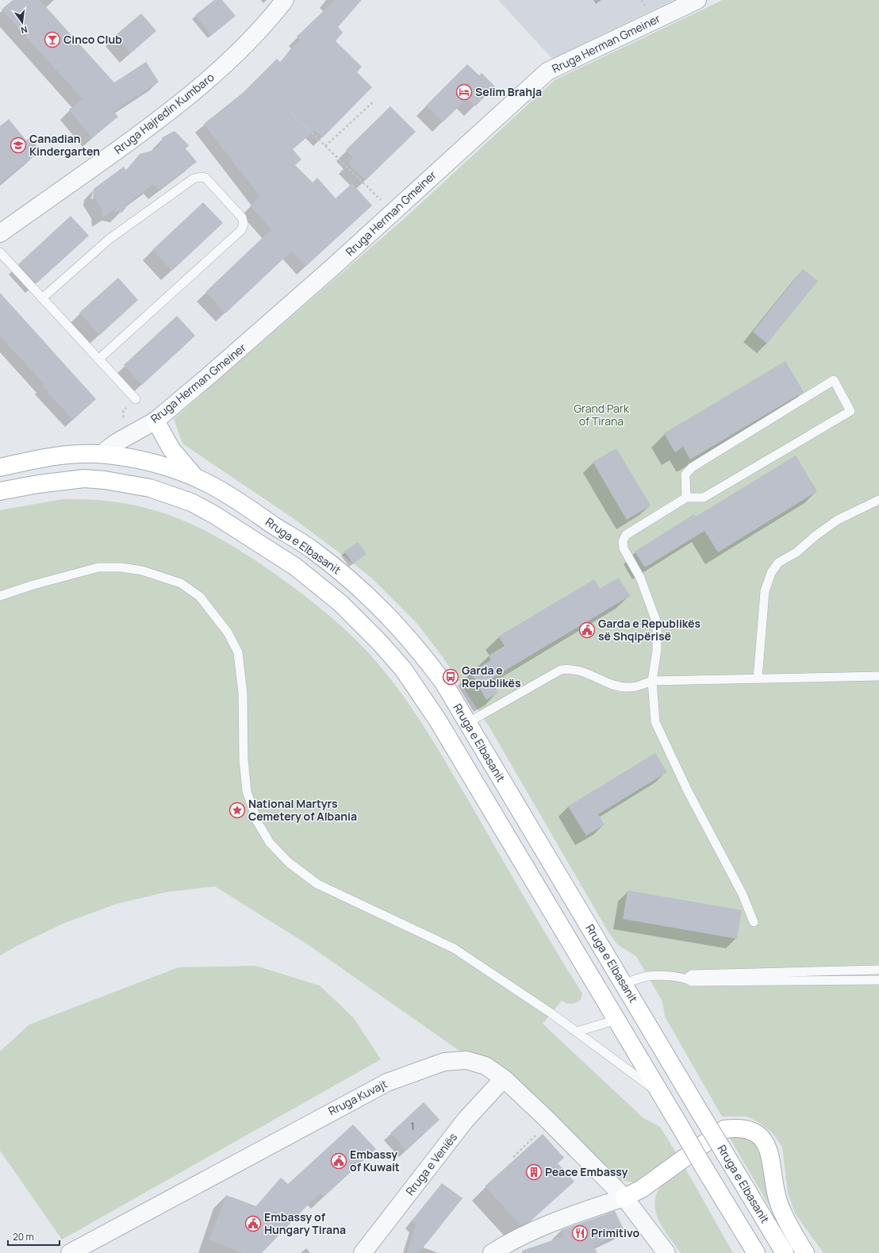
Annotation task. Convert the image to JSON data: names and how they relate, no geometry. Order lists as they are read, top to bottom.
{
  "streets": {
    "main road": ["Rruga e Elbasanit"],
    "street": [
      "Rruga Herman Gmeiner",
      "Rruga Hajredin Kumbaro",
      "Rruga Kuvajt",
      "Rruga e Veniës"
    ]
  },
  "crossings": [
    ["Rruga Herman Gmeiner", "Rruga e Elbasanit"],
    ["Rruga Kuvajt", "Rruga e Veniës"]
  ],
  "parks": ["Grand Park of Tirana"],
  "places": {
    "bar": ["Cinco Club"],
    "hotel": ["Selim Brahja"],
    "school or university": ["Canadian Kindergarten"],
    "public building": ["Garda e Republikës së Shqipërisë", "Embassy of Kuwait", "Embassy of Hungary Tirana"],
    "bus stop": ["Garda e Republikës"],
    "place": ["National Martyrs Cemetery of Albania"],
    "building": ["Peace Embassy"],
    "restaurant": ["Primitivo"]
  },
  "house_numbers": ["1"],
  "scale_bar": "20 m",
  "north": "bottom"
}
